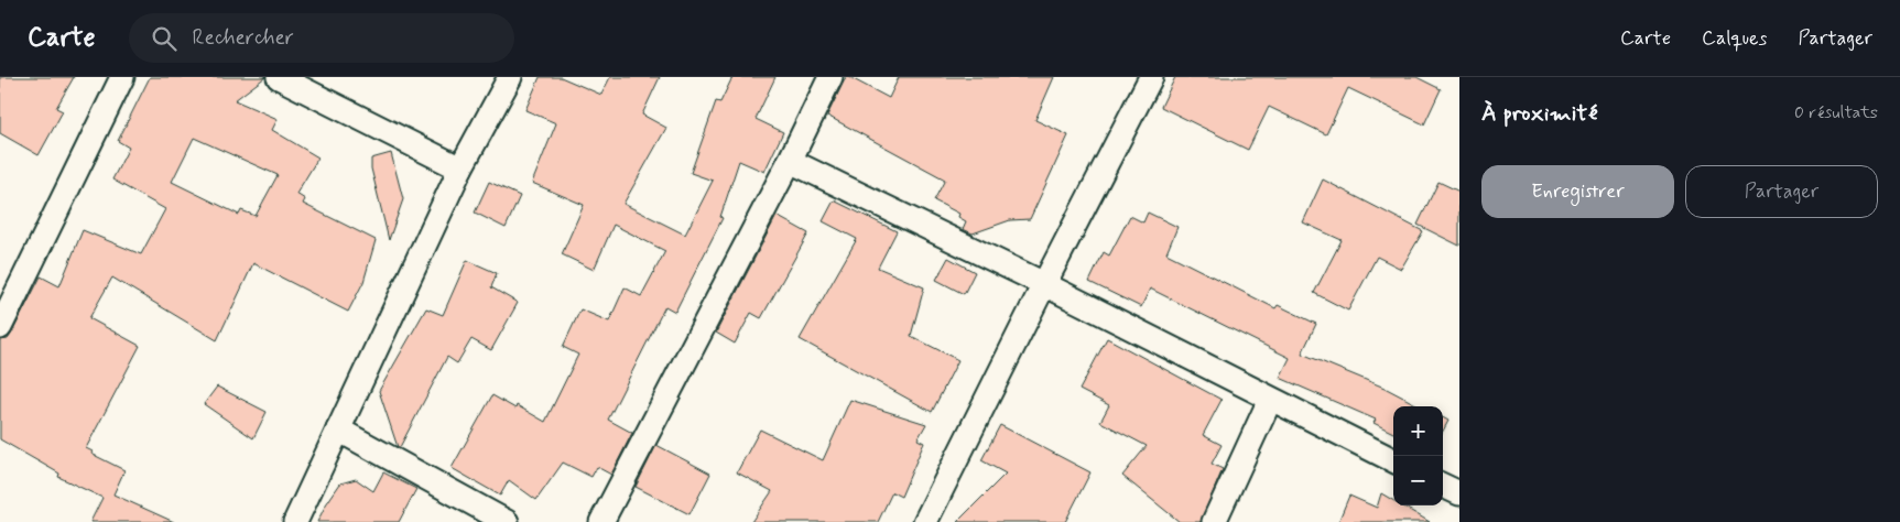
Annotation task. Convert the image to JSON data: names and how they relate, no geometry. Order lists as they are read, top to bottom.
{
  "page": {
    "header": "Carte",
    "search": "Rechercher",
    "nav": ["Carte", "Calques", "Partager"],
    "heading": ["À proximité", "0 résultats"],
    "buttons": ["Enregistrer", "Partager"],
    "map_buttons": ["+", "−"]
  }
}
